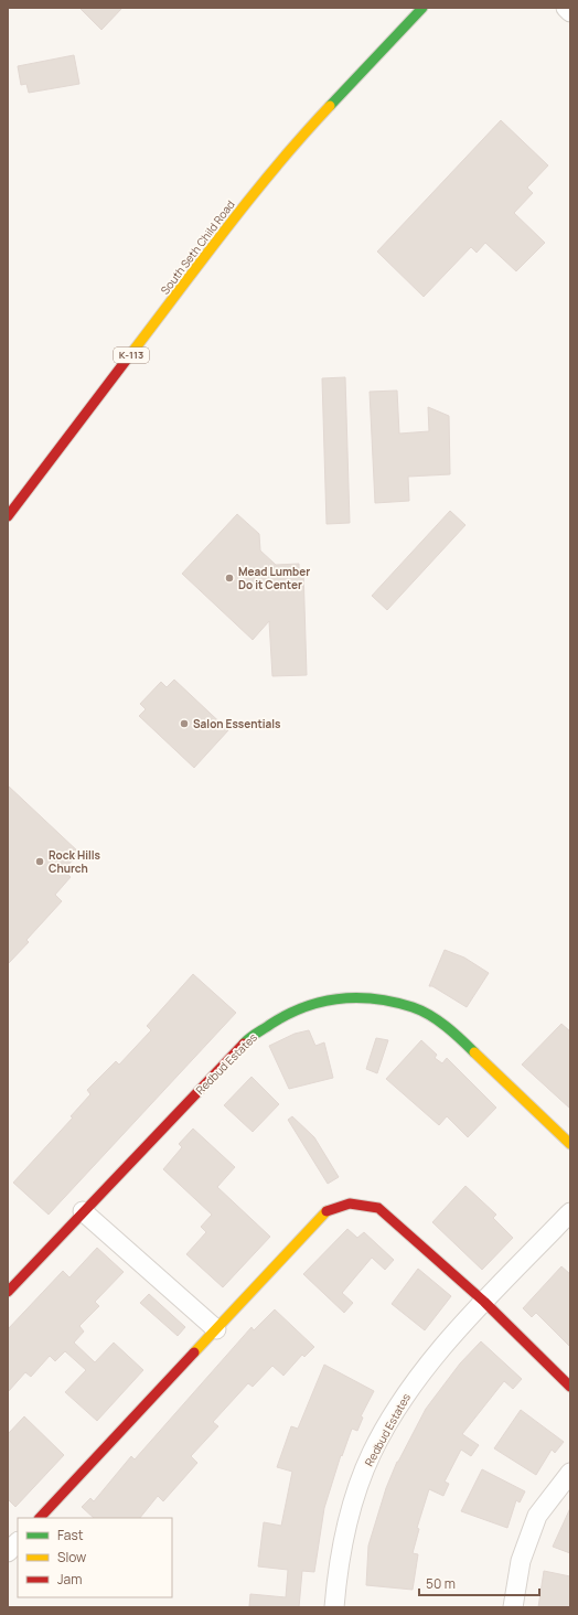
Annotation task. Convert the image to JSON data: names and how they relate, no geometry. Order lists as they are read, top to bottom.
{
  "streets": {
    "street": ["South Seth Child Road", "K-113", "Redbud Estates"]
  },
  "places": ["Mead Lumber Do it Center", "Salon Essentials", "Rock Hills Church"],
  "legend": ["Fast", "Slow", "Jam"],
  "scale_bar": "50 m"
}
